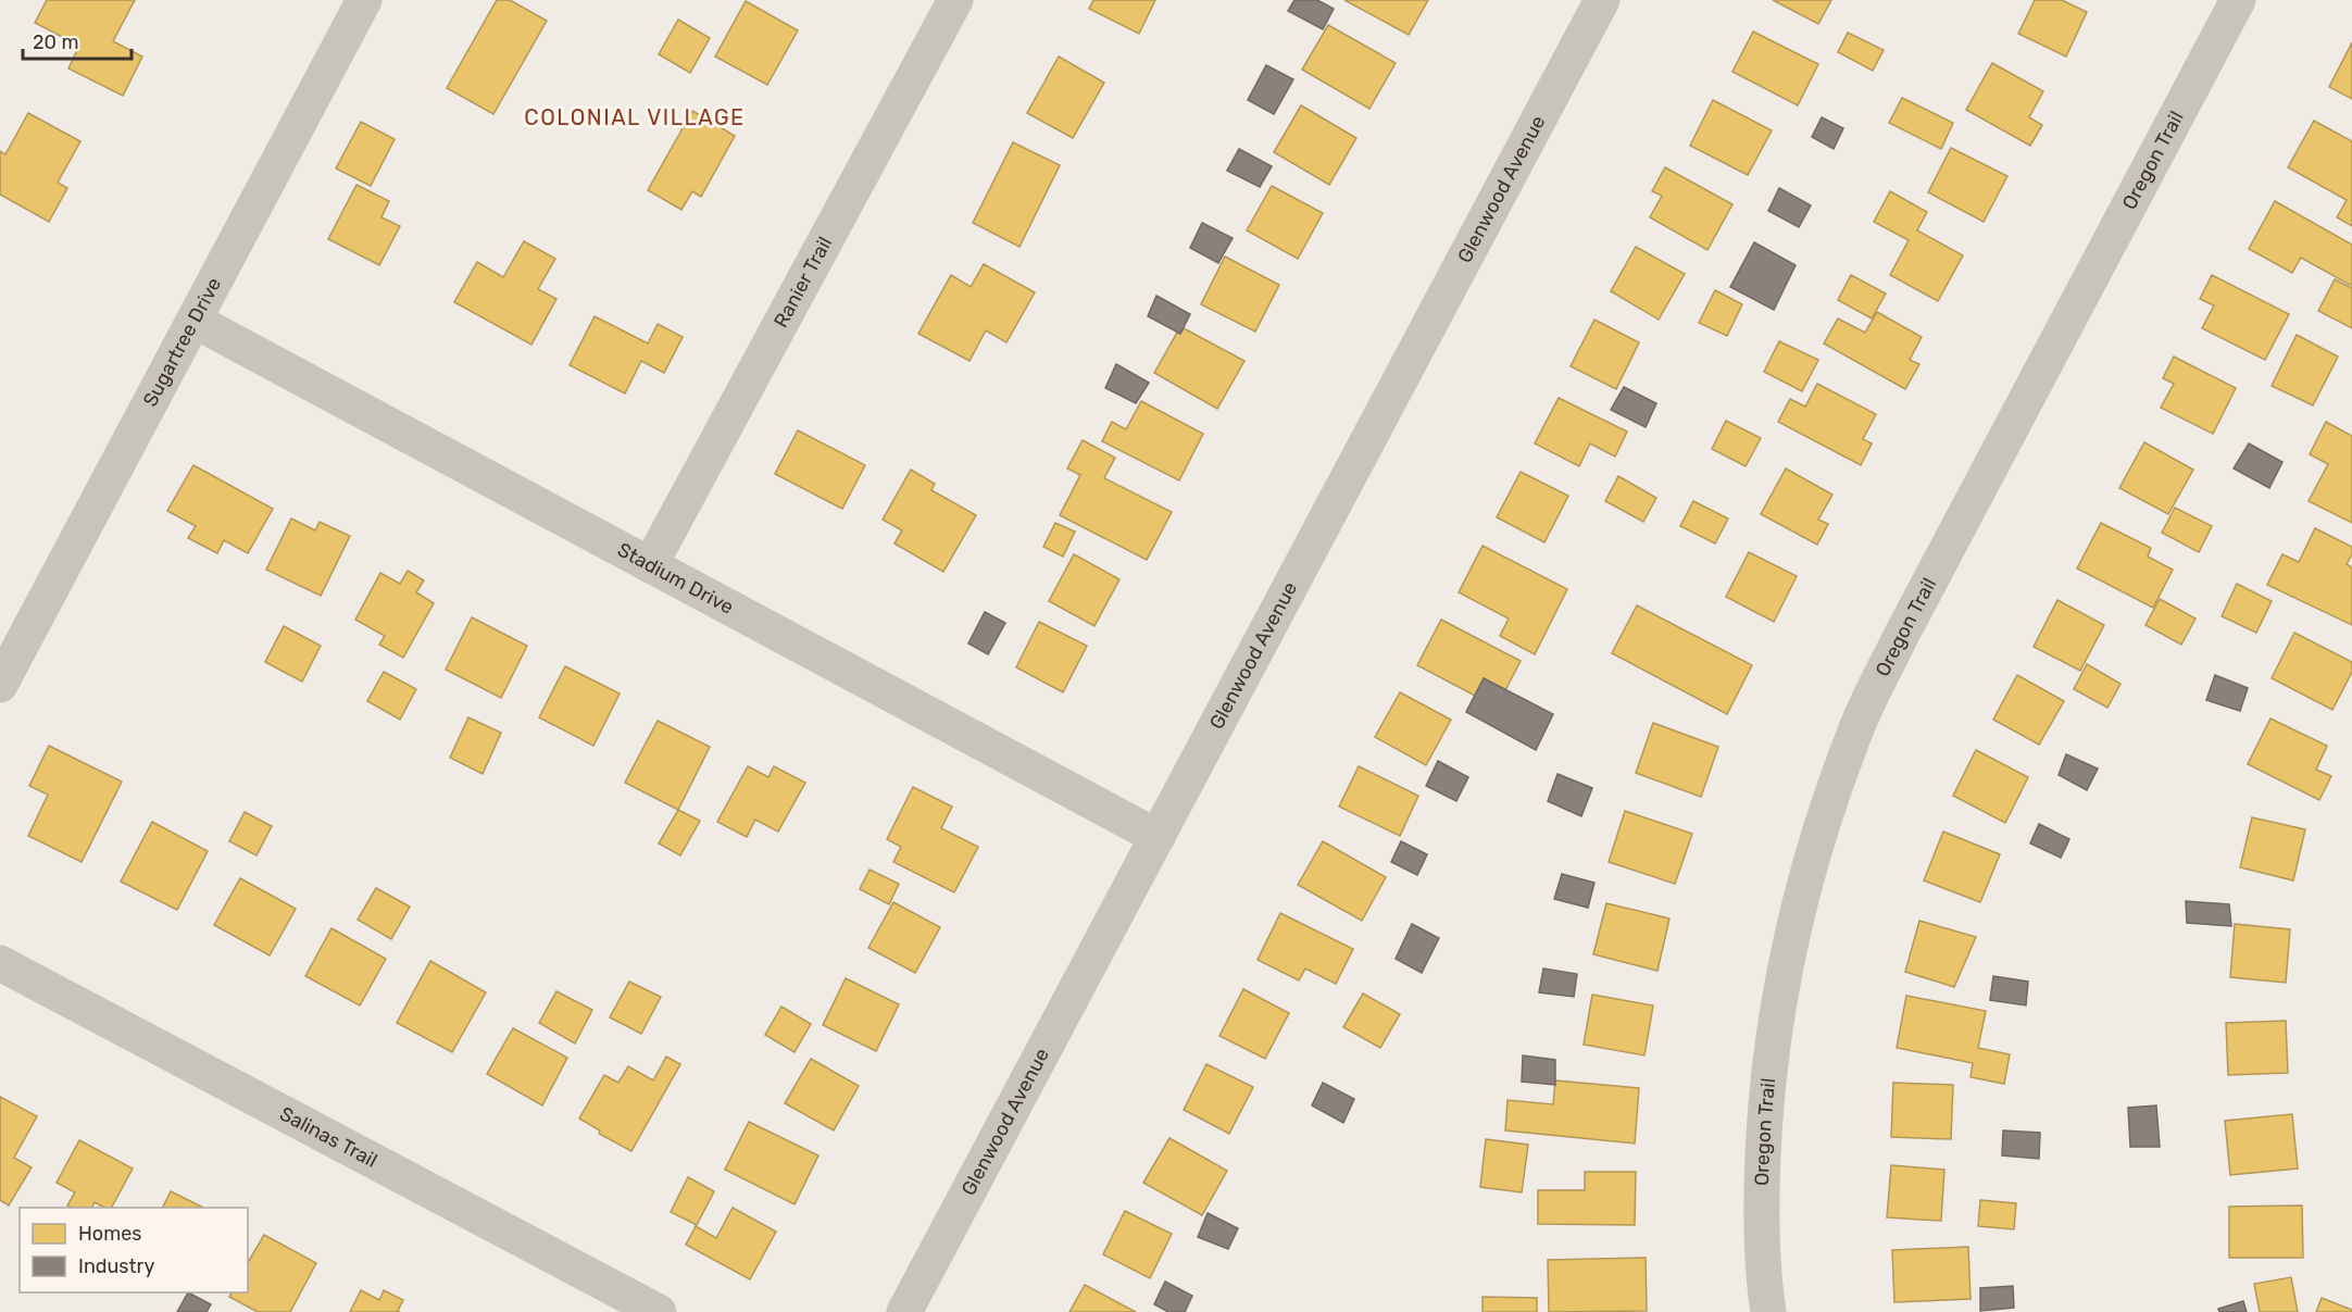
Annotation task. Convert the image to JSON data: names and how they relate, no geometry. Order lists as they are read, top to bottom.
{
  "streets": {
    "street": [
      "Oregon Trail",
      "Glenwood Avenue",
      "Ranier Trail",
      "Sugartree Drive",
      "Stadium Drive",
      "Salinas Trail"
    ]
  },
  "crossings": [
    ["Glenwood Avenue", "Stadium Drive"],
    ["Ranier Trail", "Stadium Drive"],
    ["Sugartree Drive", "Stadium Drive"]
  ],
  "districts": ["COLONIAL VILLAGE"],
  "legend": ["Homes", "Industry"],
  "scale_bar": "20 m"
}
